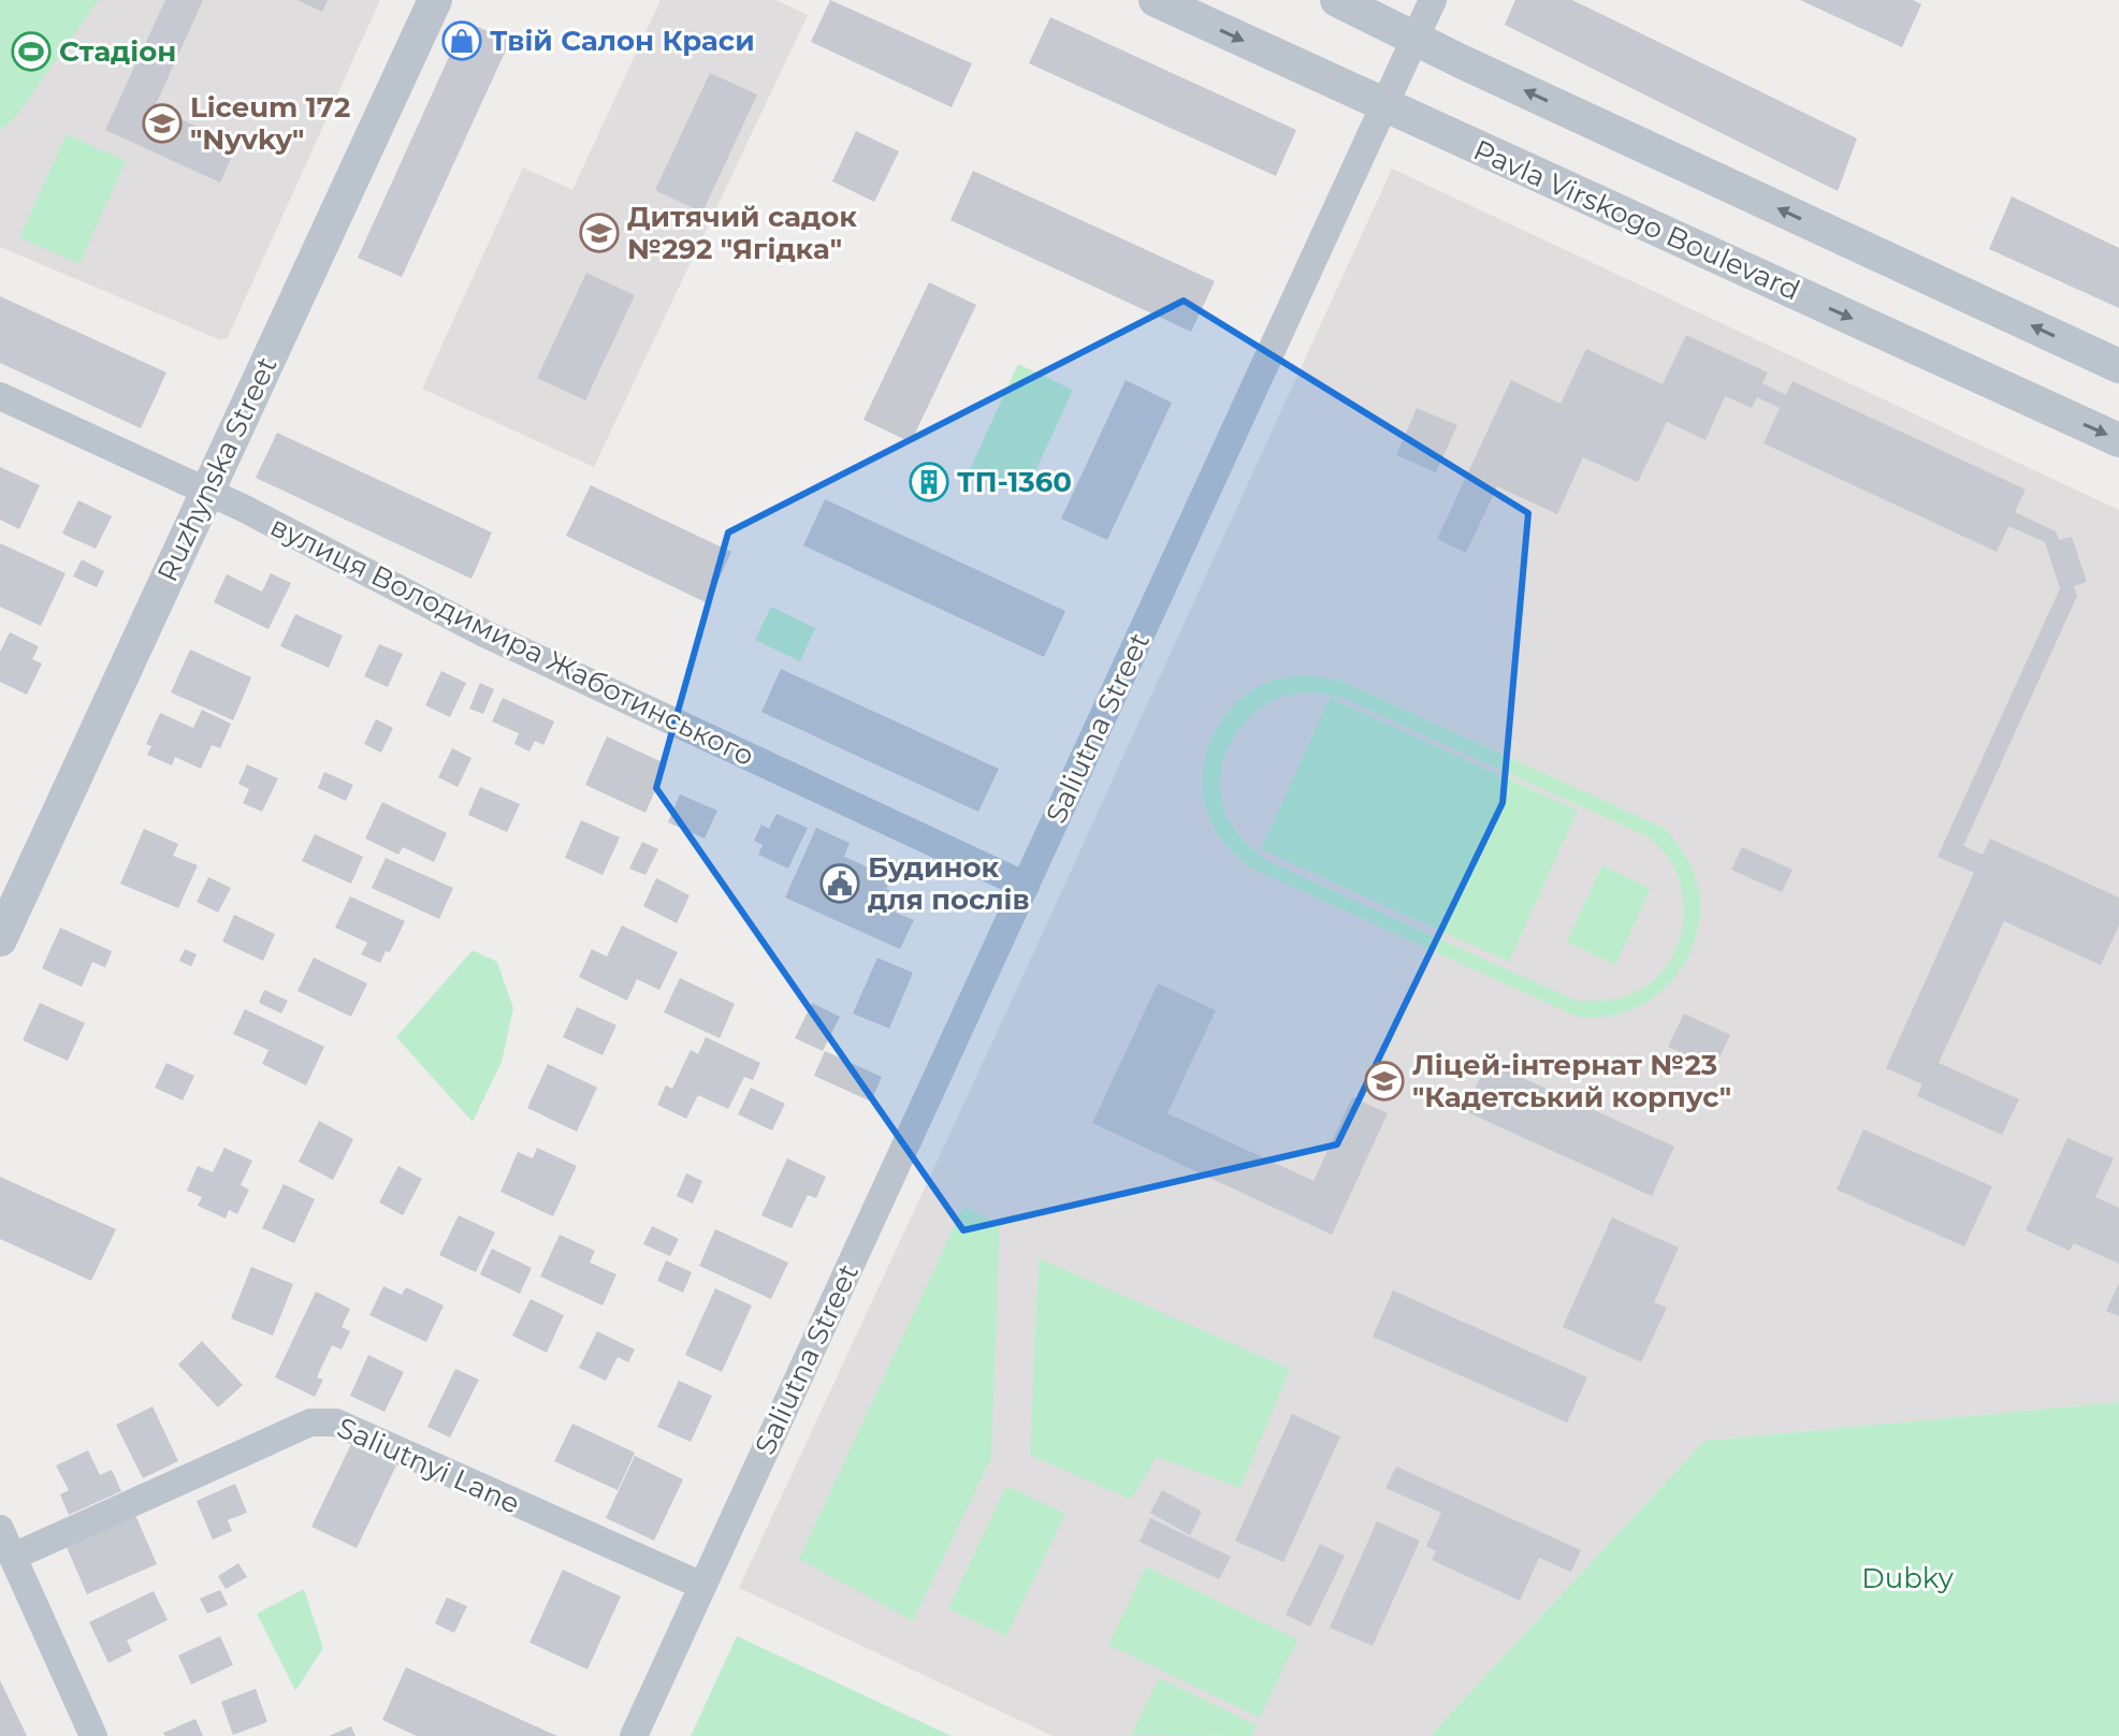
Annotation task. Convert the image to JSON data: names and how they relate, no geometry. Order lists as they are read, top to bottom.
{
  "streets": {
    "street": [
      "Pavla Virskogo Boulevard",
      "Ruzhynska Street",
      "вулиця Володимира Жаботинського",
      "Saliutna Street",
      "Saliutnyi Lane"
    ]
  },
  "crossings": [
    ["Pavla Virskogo Boulevard", "Saliutna Street"],
    ["Ruzhynska Street", "вулиця Володимира Жаботинського"],
    ["вулиця Володимира Жаботинського", "Saliutna Street"],
    ["Saliutna Street", "Saliutnyi Lane"]
  ],
  "parks": ["Dubky"],
  "places": {
    "shop": ["Твій Салон Краси"],
    "sports": ["Стадіон"],
    "school or university": ["Liceum 172 \"Nyvky\"", "Дитячий садок №292 \"Ягідка\"", "Ліцей-інтернат №23 \"Кадетський корпус\""],
    "building": ["ТП-1360"],
    "public building": ["Будинок для послів"]
  }
}
